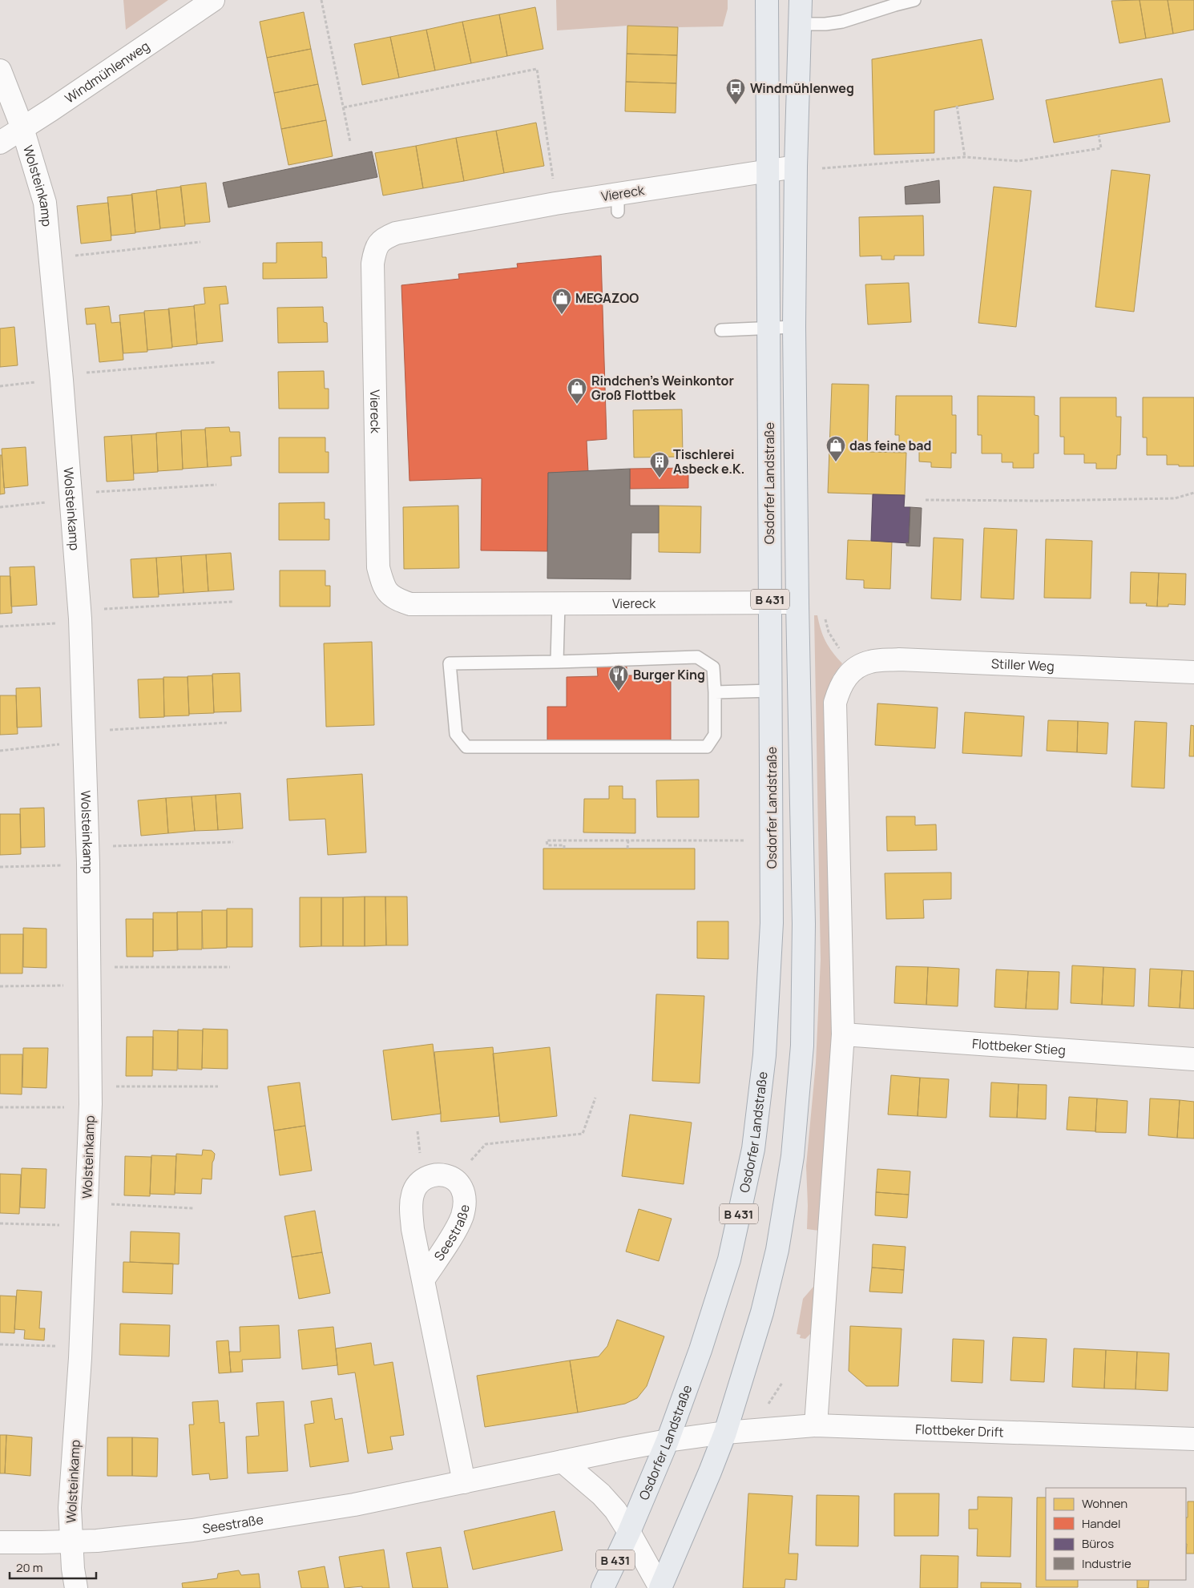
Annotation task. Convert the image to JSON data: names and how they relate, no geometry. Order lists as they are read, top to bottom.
{
  "streets": {
    "main road": ["Osdorfer Landstraße", "B 431"],
    "street": [
      "Windmühlenweg",
      "Wolsteinkamp",
      "Viereck",
      "Stiller Weg",
      "Flottbeker Stieg",
      "Seestraße",
      "Flottbeker Drift"
    ]
  },
  "crossings": [
    ["Windmühlenweg", "Wolsteinkamp"],
    ["Wolsteinkamp", "Seestraße"],
    ["Viereck", "Osdorfer Landstraße"],
    ["Osdorfer Landstraße", "Seestraße"],
    ["Osdorfer Landstraße", "Flottbeker Drift"],
    ["Stiller Weg", "Flottbeker Stieg"],
    ["Seestraße", "Flottbeker Drift"]
  ],
  "places": {
    "bus stop": ["Windmühlenweg"],
    "shop": ["MEGAZOO", "Rindchen's Weinkontor Groß Flottbek", "das feine bad"],
    "building": ["Tischlerei Asbeck e.K."],
    "restaurant": ["Burger King"]
  },
  "legend": [
    "Wohnen",
    "Handel",
    "Büros",
    "Industrie"
  ],
  "scale_bar": "20 m"
}
